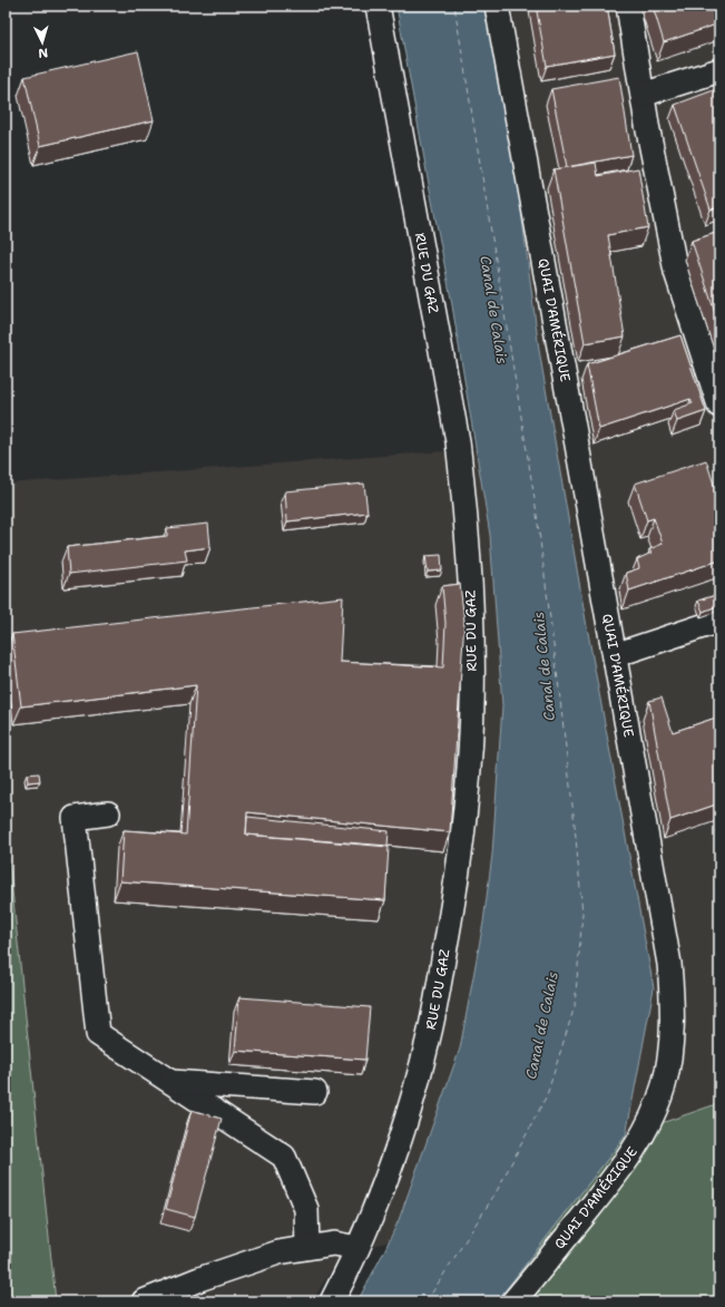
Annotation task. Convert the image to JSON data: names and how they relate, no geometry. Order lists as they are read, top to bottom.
{
  "streets": {
    "street": ["RUE DU GAZ", "QUAI D'AMÉRIQUE"]
  },
  "water": ["Canal de Calais"],
  "north": "bottom"
}
